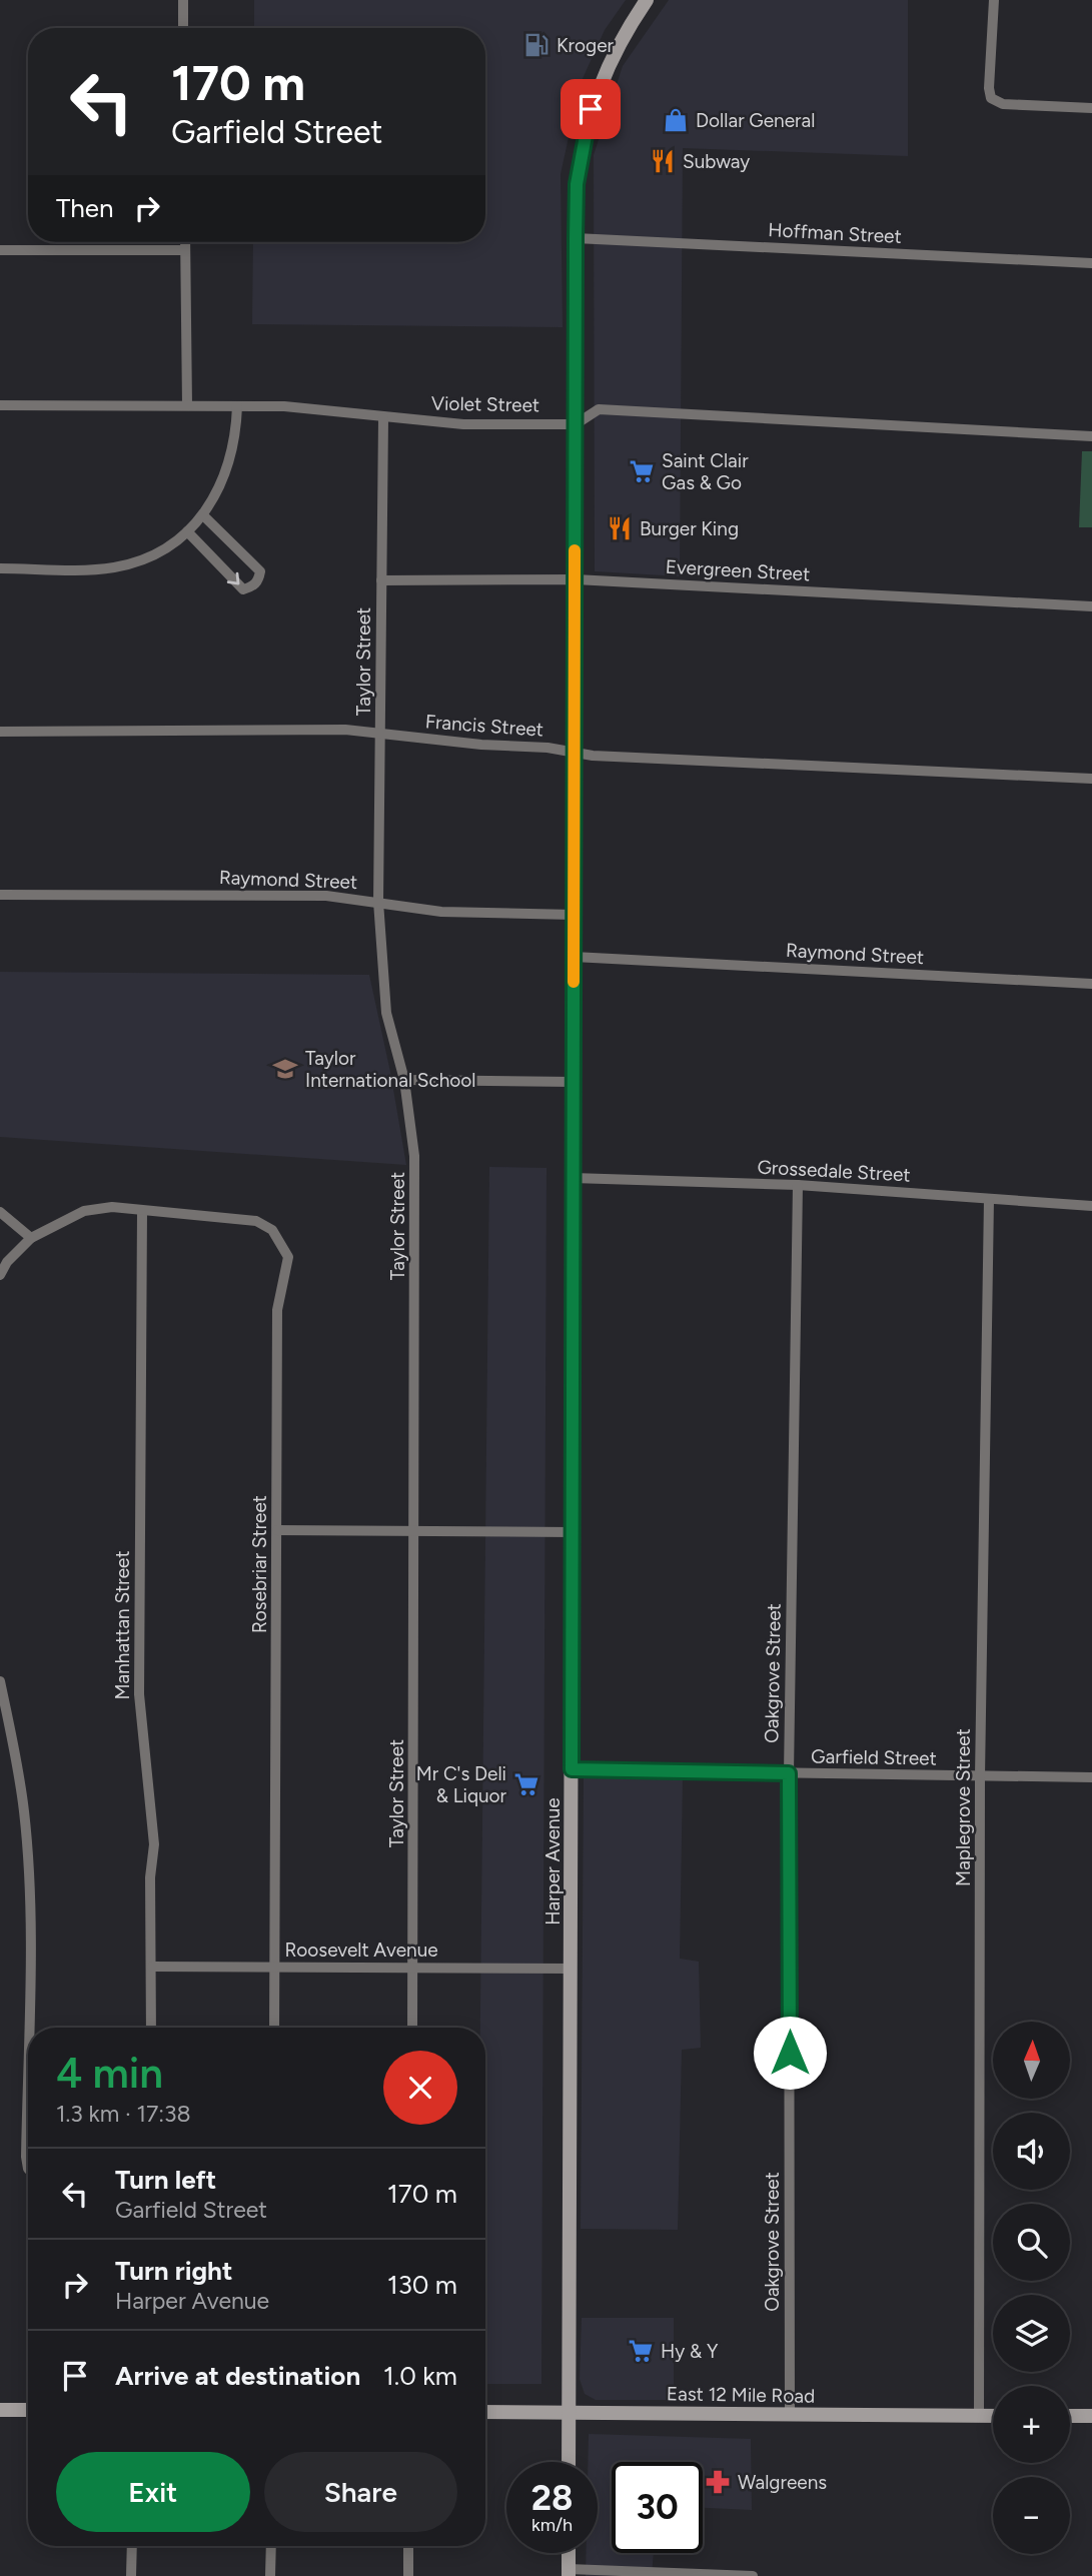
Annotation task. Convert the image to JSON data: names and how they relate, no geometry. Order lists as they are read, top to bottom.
{
  "streets": {
    "main road": ["Harper Avenue", "East 12 Mile Road"],
    "street": [
      "Hoffman Street",
      "Violet Street",
      "Evergreen Street",
      "Taylor Street",
      "Francis Street",
      "Raymond Street",
      "Grossedale Street",
      "Rosebriar Street",
      "Manhattan Street",
      "Oakgrove Street",
      "Garfield Street",
      "Maplegrove Street",
      "Roosevelt Avenue"
    ]
  },
  "crossings": [
    ["Hoffman Street", "Harper Avenue"],
    ["Violet Street", "Taylor Street"],
    ["Violet Street", "Harper Avenue"],
    ["Evergreen Street", "Taylor Street"],
    ["Evergreen Street", "Harper Avenue"],
    ["Taylor Street", "Francis Street"],
    ["Taylor Street", "Raymond Street"],
    ["Taylor Street", "Roosevelt Avenue"],
    ["Francis Street", "Harper Avenue"],
    ["Raymond Street", "Harper Avenue"],
    ["Grossedale Street", "Oakgrove Street"],
    ["Grossedale Street", "Maplegrove Street"],
    ["Grossedale Street", "Harper Avenue"],
    ["Rosebriar Street", "Manhattan Street"],
    ["Rosebriar Street", "Roosevelt Avenue"],
    ["Manhattan Street", "Roosevelt Avenue"],
    ["Oakgrove Street", "Garfield Street"],
    ["Oakgrove Street", "East 12 Mile Road"],
    ["Garfield Street", "Maplegrove Street"],
    ["Garfield Street", "Harper Avenue"],
    ["Maplegrove Street", "East 12 Mile Road"],
    ["Harper Avenue", "Roosevelt Avenue"],
    ["Harper Avenue", "East 12 Mile Road"]
  ],
  "places": {
    "fuel station": ["Kroger"],
    "shop": ["Dollar General"],
    "restaurant": ["Subway", "Burger King"],
    "supermarket": ["Saint Clair Gas & Go", "Mr C's Deli & Liquor", "Hy & Y"],
    "school or university": ["Taylor International School"],
    "pharmacy": ["Walgreens"]
  },
  "north": "top",
  "page": {
    "turn": ["170 m", "Garfield Street"],
    "then": "Then",
    "map_buttons": ["+", "−"],
    "heading": ["4 min", "1.3 km · 17:38"],
    "list": [
      {
        "name": "Turn left",
        "note": "Garfield Street",
        "value": "170 m"
      },
      {
        "name": "Turn right",
        "note": "Harper Avenue",
        "value": "130 m"
      },
      {
        "name": "Arrive at destination",
        "value": "1.0 km"
      }
    ],
    "buttons": ["Exit", "Share"],
    "speed": "28 km/h",
    "limit": "30"
  }
}
